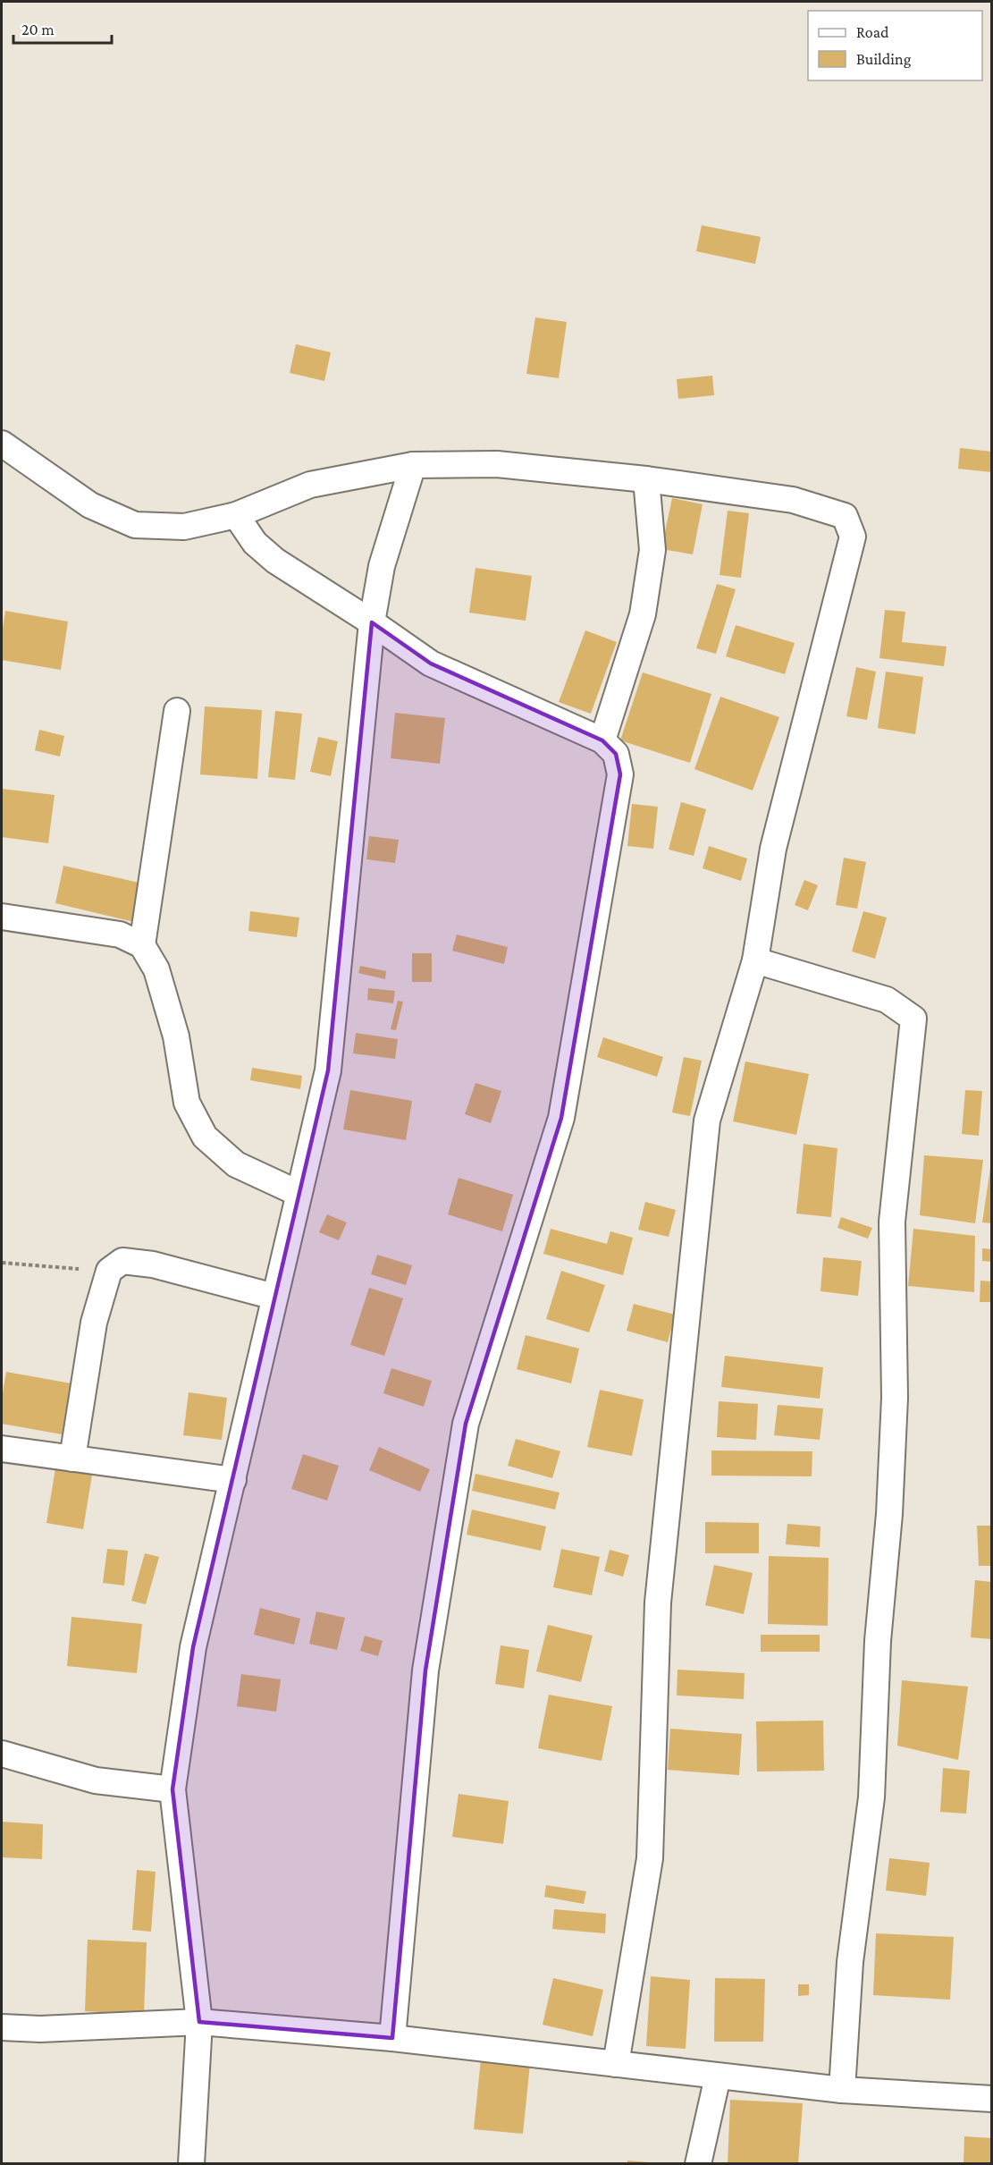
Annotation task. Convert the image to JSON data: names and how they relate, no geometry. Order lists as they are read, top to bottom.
{
  "legend": ["Road", "Building"],
  "scale_bar": "20 m"
}
